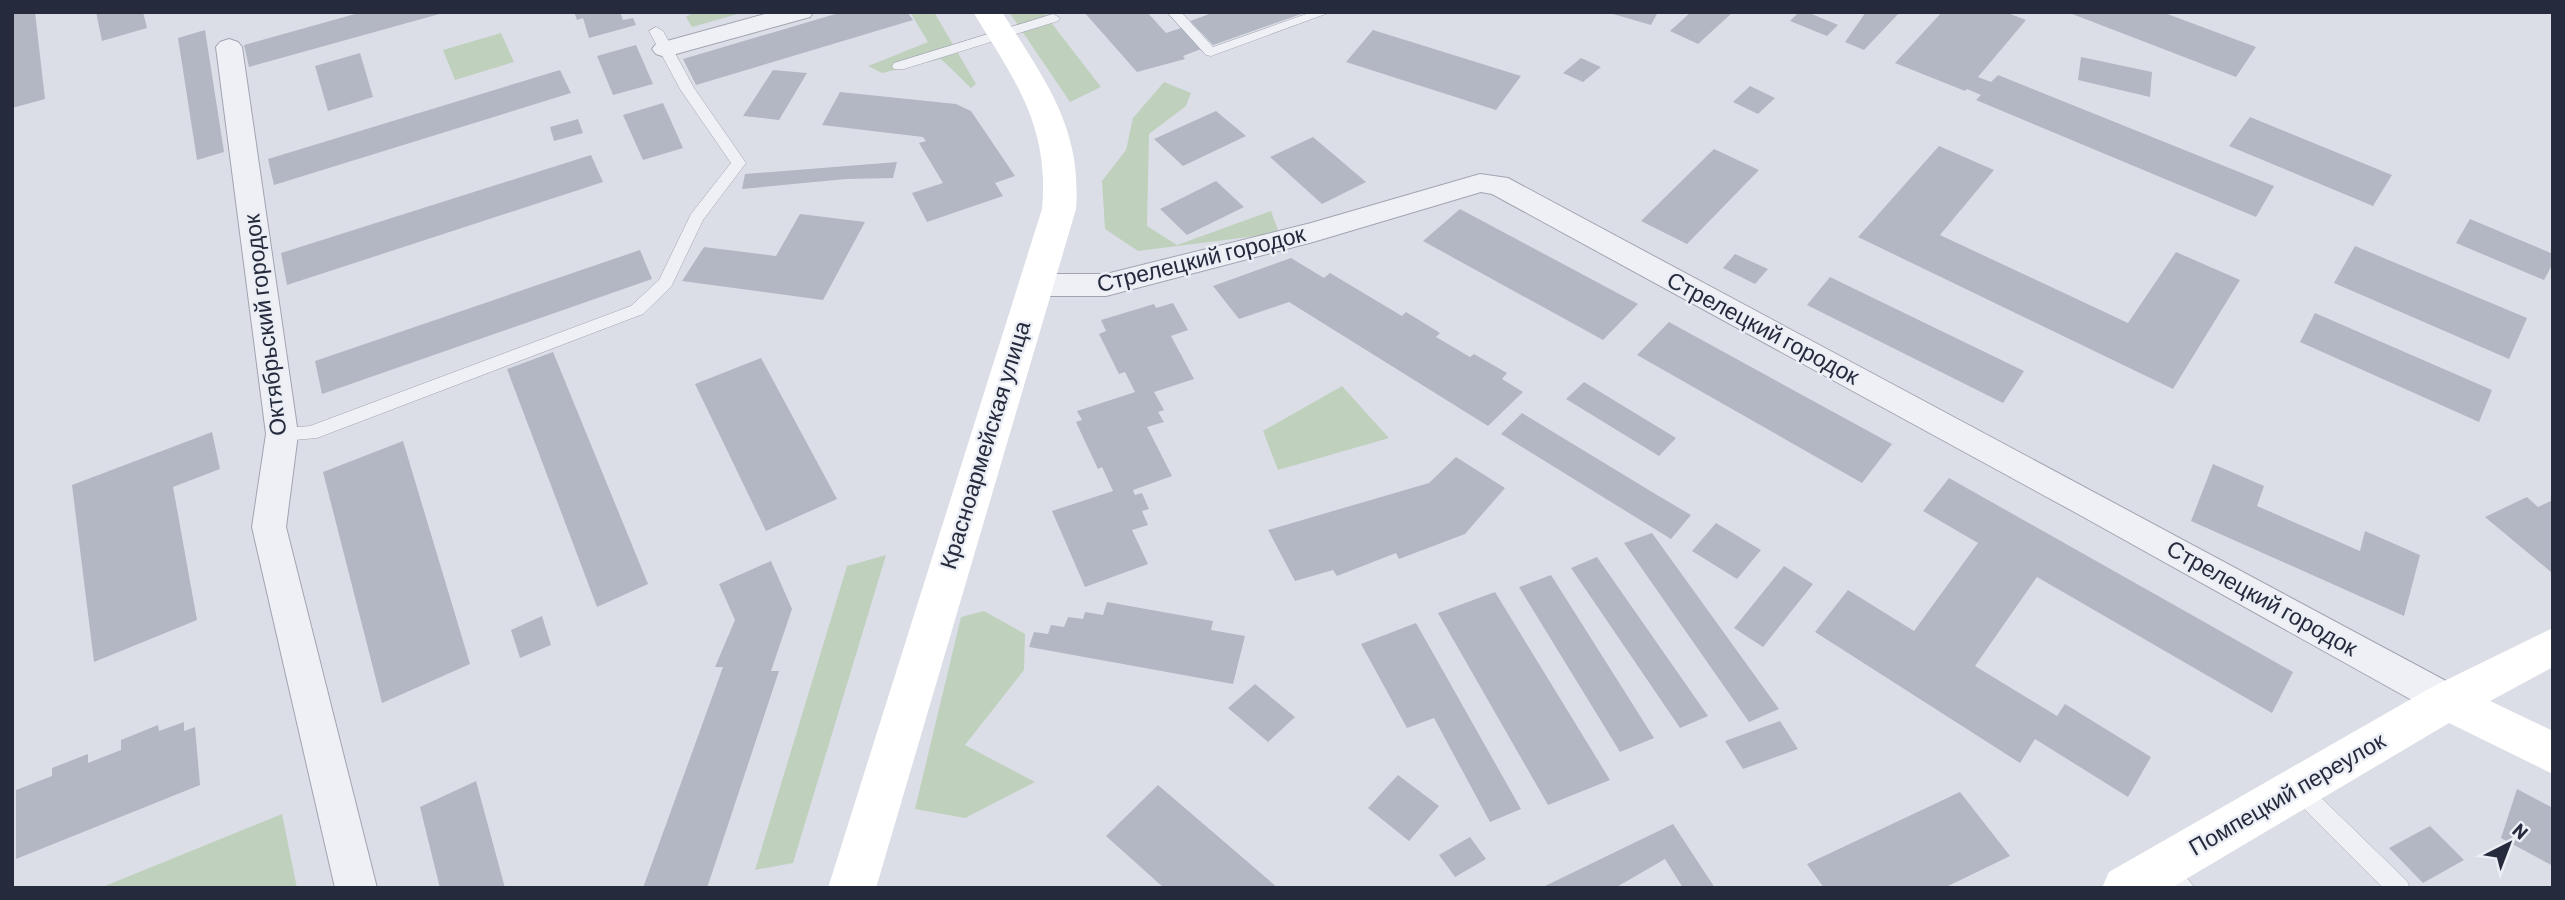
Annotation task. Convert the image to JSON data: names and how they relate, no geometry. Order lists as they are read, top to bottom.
{
  "streets": {
    "street": [
      "Стрелецкий городок",
      "Октябрьский городок",
      "Красноармейская улица",
      "Помпецкий переулок"
    ]
  },
  "crossings": [
    ["Стрелецкий городок", "Красноармейская улица"],
    ["Стрелецкий городок", "Помпецкий переулок"]
  ],
  "north": "top right"
}
